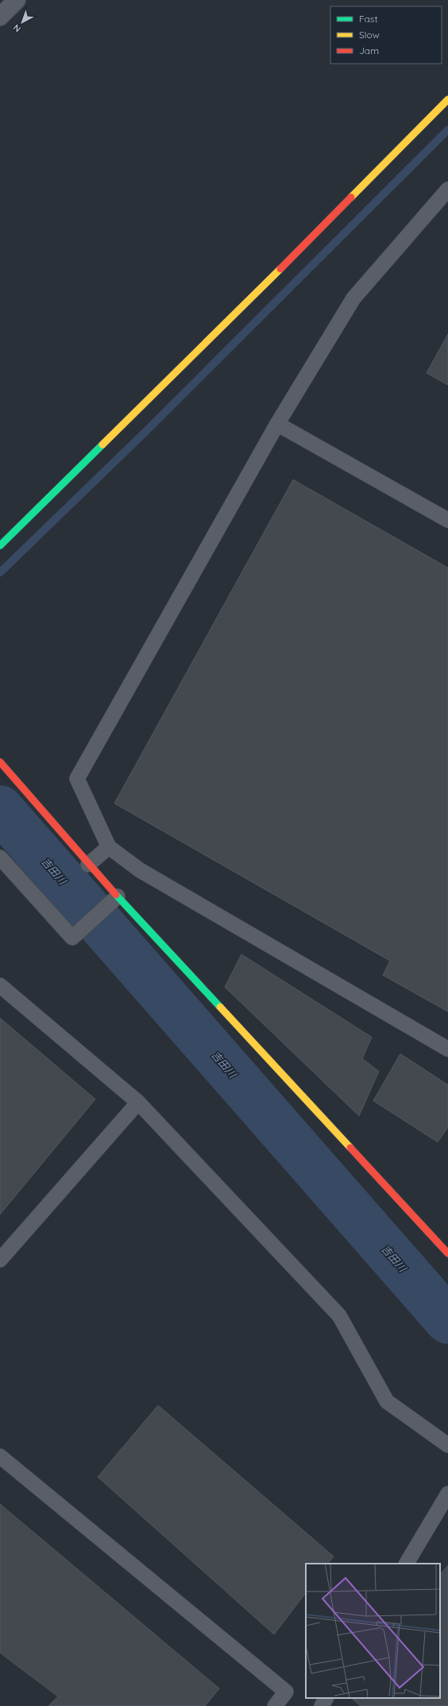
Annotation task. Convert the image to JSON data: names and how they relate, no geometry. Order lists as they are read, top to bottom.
{
  "water": ["吉田川"],
  "legend": ["Fast", "Slow", "Jam"],
  "north": "bottom left"
}
